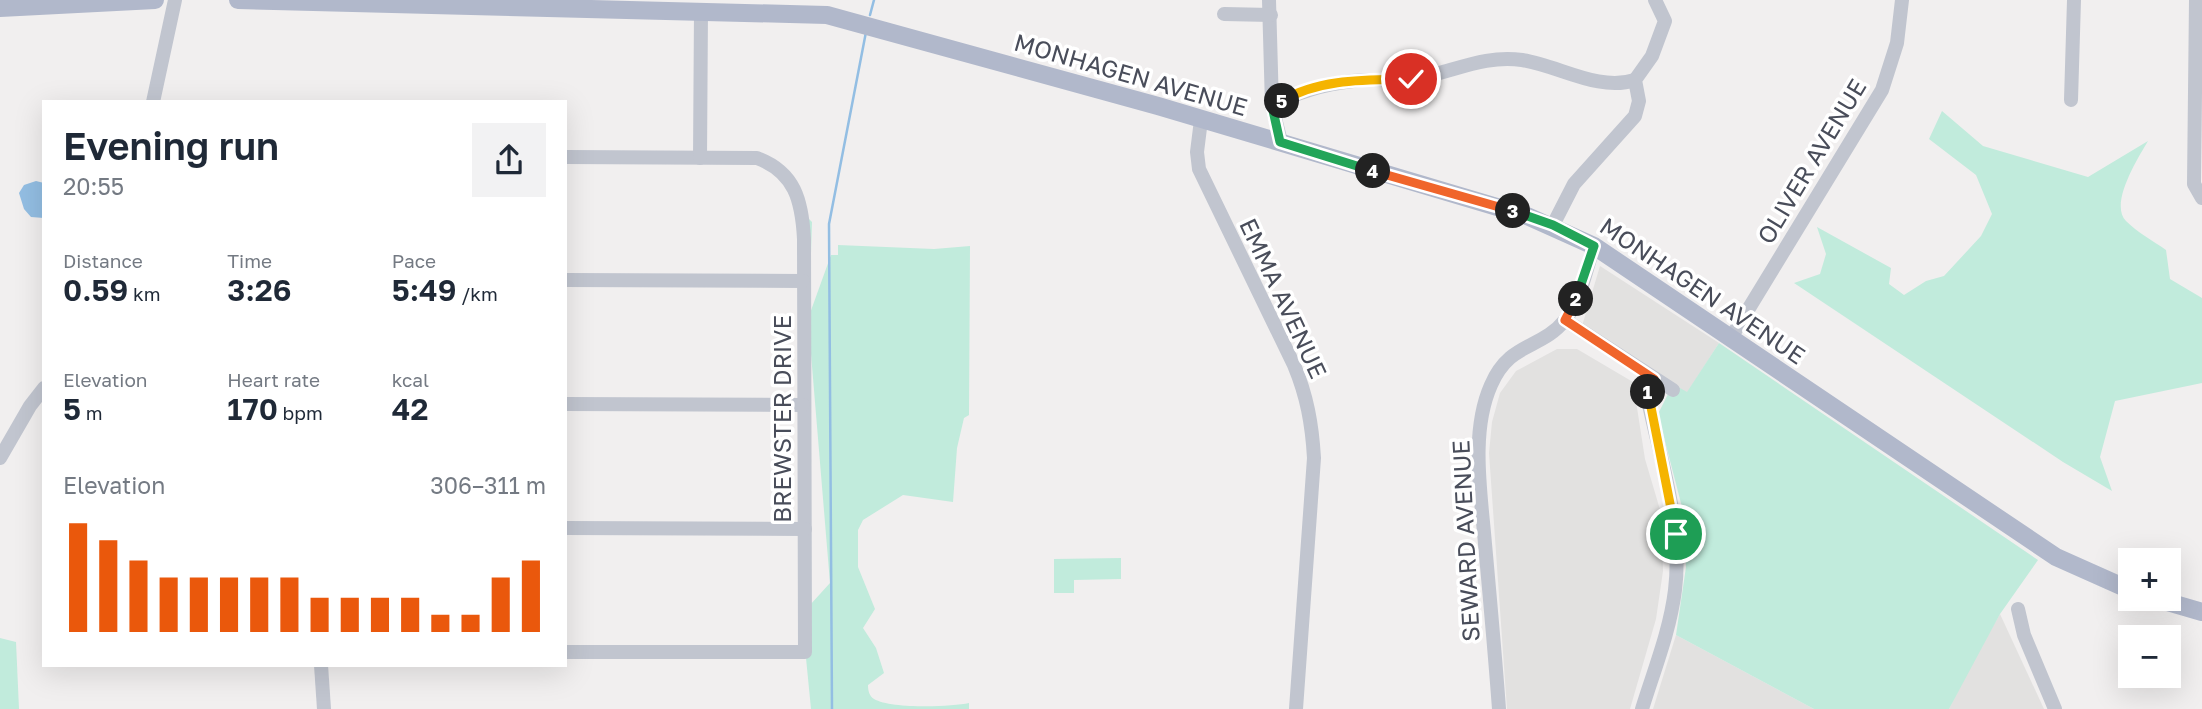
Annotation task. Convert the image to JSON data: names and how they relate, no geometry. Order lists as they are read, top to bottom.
{
  "streets": {
    "main road": ["MONHAGEN AVENUE"],
    "street": [
      "OLIVER AVENUE",
      "EMMA AVENUE",
      "BREWSTER DRIVE",
      "SEWARD AVENUE"
    ]
  },
  "crossings": [
    ["MONHAGEN AVENUE", "OLIVER AVENUE"],
    ["MONHAGEN AVENUE", "EMMA AVENUE"],
    ["MONHAGEN AVENUE", "SEWARD AVENUE"]
  ],
  "page": {
    "pins": [
      "5",
      "4",
      "3",
      "2",
      "1"
    ],
    "heading": ["Evening run", "20:55"],
    "stats": [
      ["Distance", "0.59 km"],
      ["Time", "3:26"],
      ["Pace", "5:49 /km"],
      ["Elevation", "5 m"],
      ["Heart rate", "170 bpm"],
      ["kcal", "42"]
    ],
    "chart": ["Elevation", "306–311 m"],
    "map_buttons": ["+", "−"]
  }
}
